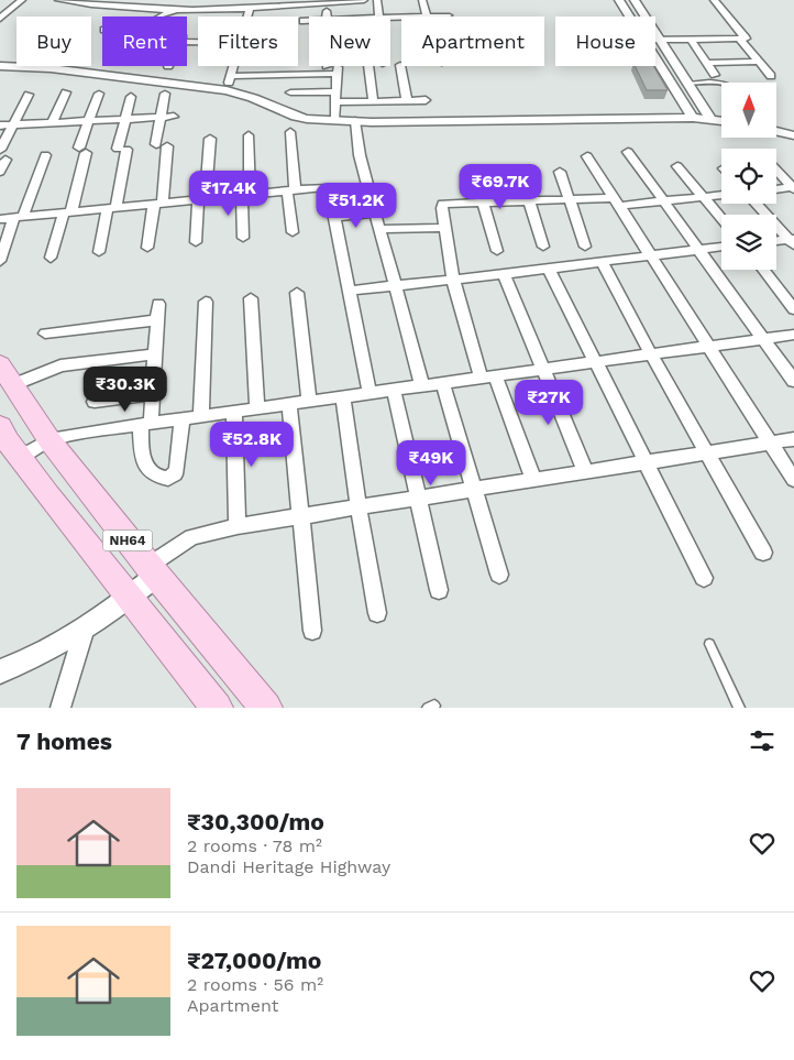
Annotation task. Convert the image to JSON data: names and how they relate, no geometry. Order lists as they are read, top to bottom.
{
  "streets": {
    "main road": ["NH64"]
  },
  "north": "top",
  "page": {
    "chip": [
      "Buy",
      "Rent",
      "Filters",
      "New",
      "Apartment",
      "House"
    ],
    "price": [
      "₹69.7K",
      "₹17.4K",
      "₹51.2K",
      "₹30.3K",
      "₹27K",
      "₹52.8K",
      "₹49K"
    ],
    "heading": "7 homes",
    "list": [
      {
        "name": "₹30,300/mo",
        "note": "2 rooms · 78 m² · Dandi Heritage Highway"
      },
      {
        "name": "₹27,000/mo",
        "note": "2 rooms · 56 m² · Apartment"
      }
    ]
  }
}
